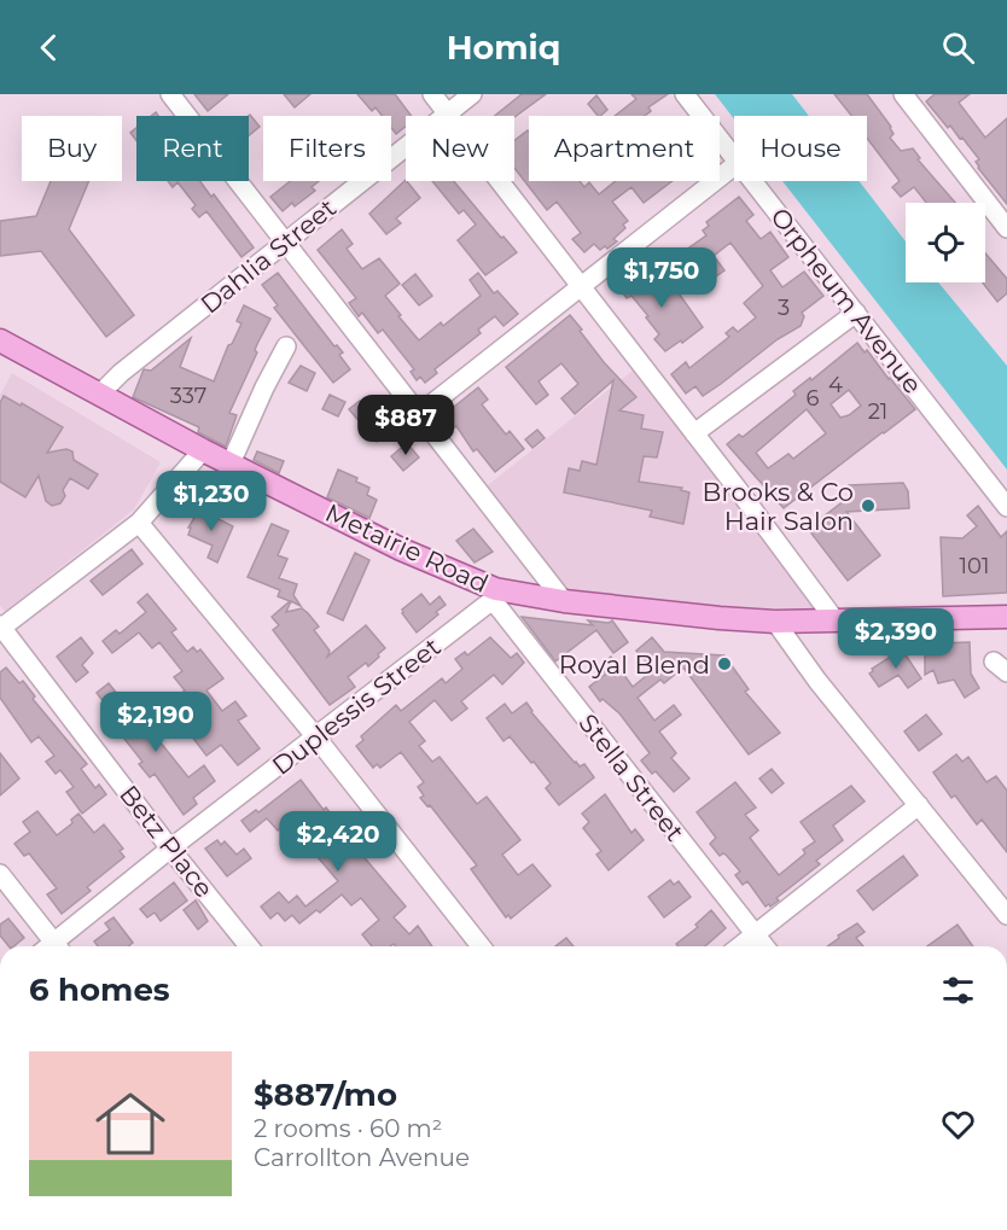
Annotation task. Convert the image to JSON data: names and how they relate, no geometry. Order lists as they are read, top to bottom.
{
  "streets": {
    "main road": ["Metairie Road"],
    "street": [
      "Dahlia Street",
      "Orpheum Avenue",
      "Duplessis Street",
      "Stella Street",
      "Betz Place"
    ]
  },
  "crossings": [
    ["Dahlia Street", "Metairie Road"],
    ["Metairie Road", "Duplessis Street"],
    ["Metairie Road", "Stella Street"],
    ["Duplessis Street", "Stella Street"],
    ["Duplessis Street", "Betz Place"]
  ],
  "places": ["Brooks & Co Hair Salon", "Royal Blend"],
  "house_numbers": [
    "3",
    "4",
    "337",
    "6",
    "21",
    "101"
  ],
  "page": {
    "header": "Homiq",
    "chip": [
      "Buy",
      "Rent",
      "Filters",
      "New",
      "Apartment",
      "House"
    ],
    "price": [
      "$1,750",
      "$887",
      "$1,230",
      "$2,390",
      "$2,190",
      "$2,420"
    ],
    "heading": "6 homes",
    "list": [
      {
        "name": "$887/mo",
        "note": "2 rooms · 60 m² · Carrollton Avenue"
      }
    ]
  }
}
